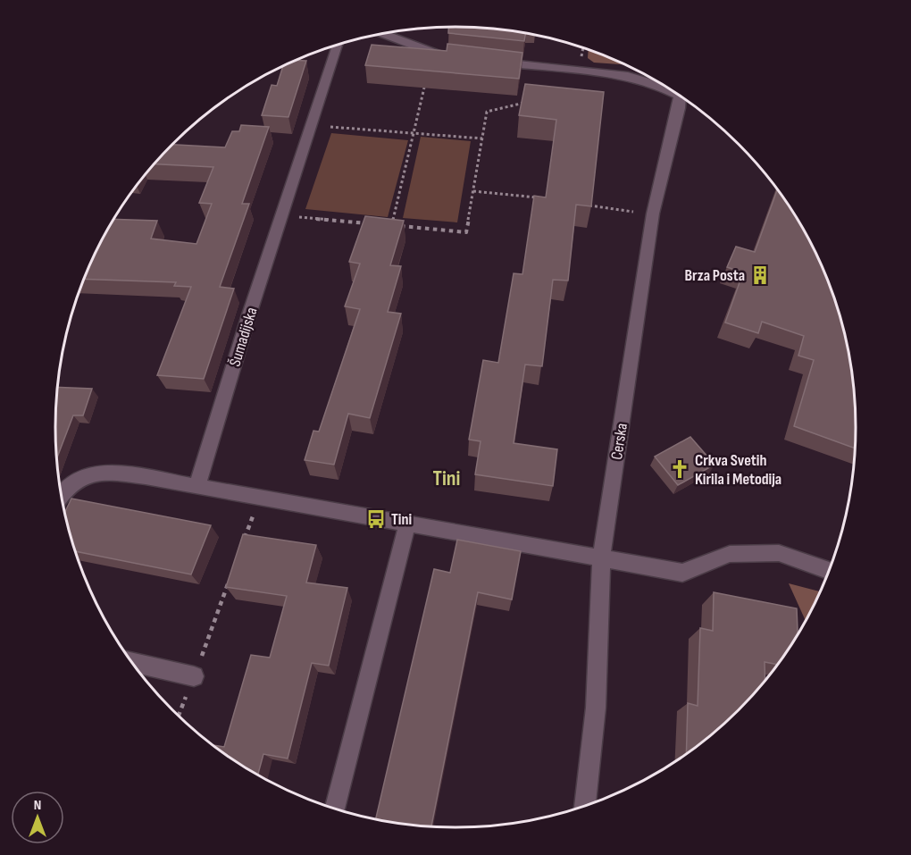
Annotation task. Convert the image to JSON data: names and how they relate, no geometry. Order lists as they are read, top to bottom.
{
  "streets": {
    "street": ["Šumadijska", "Cerska"]
  },
  "districts": ["Tini"],
  "places": {
    "building": ["Brza Posta"],
    "church": ["Crkva Svetih Kirila i Metodija"],
    "bus stop": ["Tini"]
  },
  "north": "top"
}
